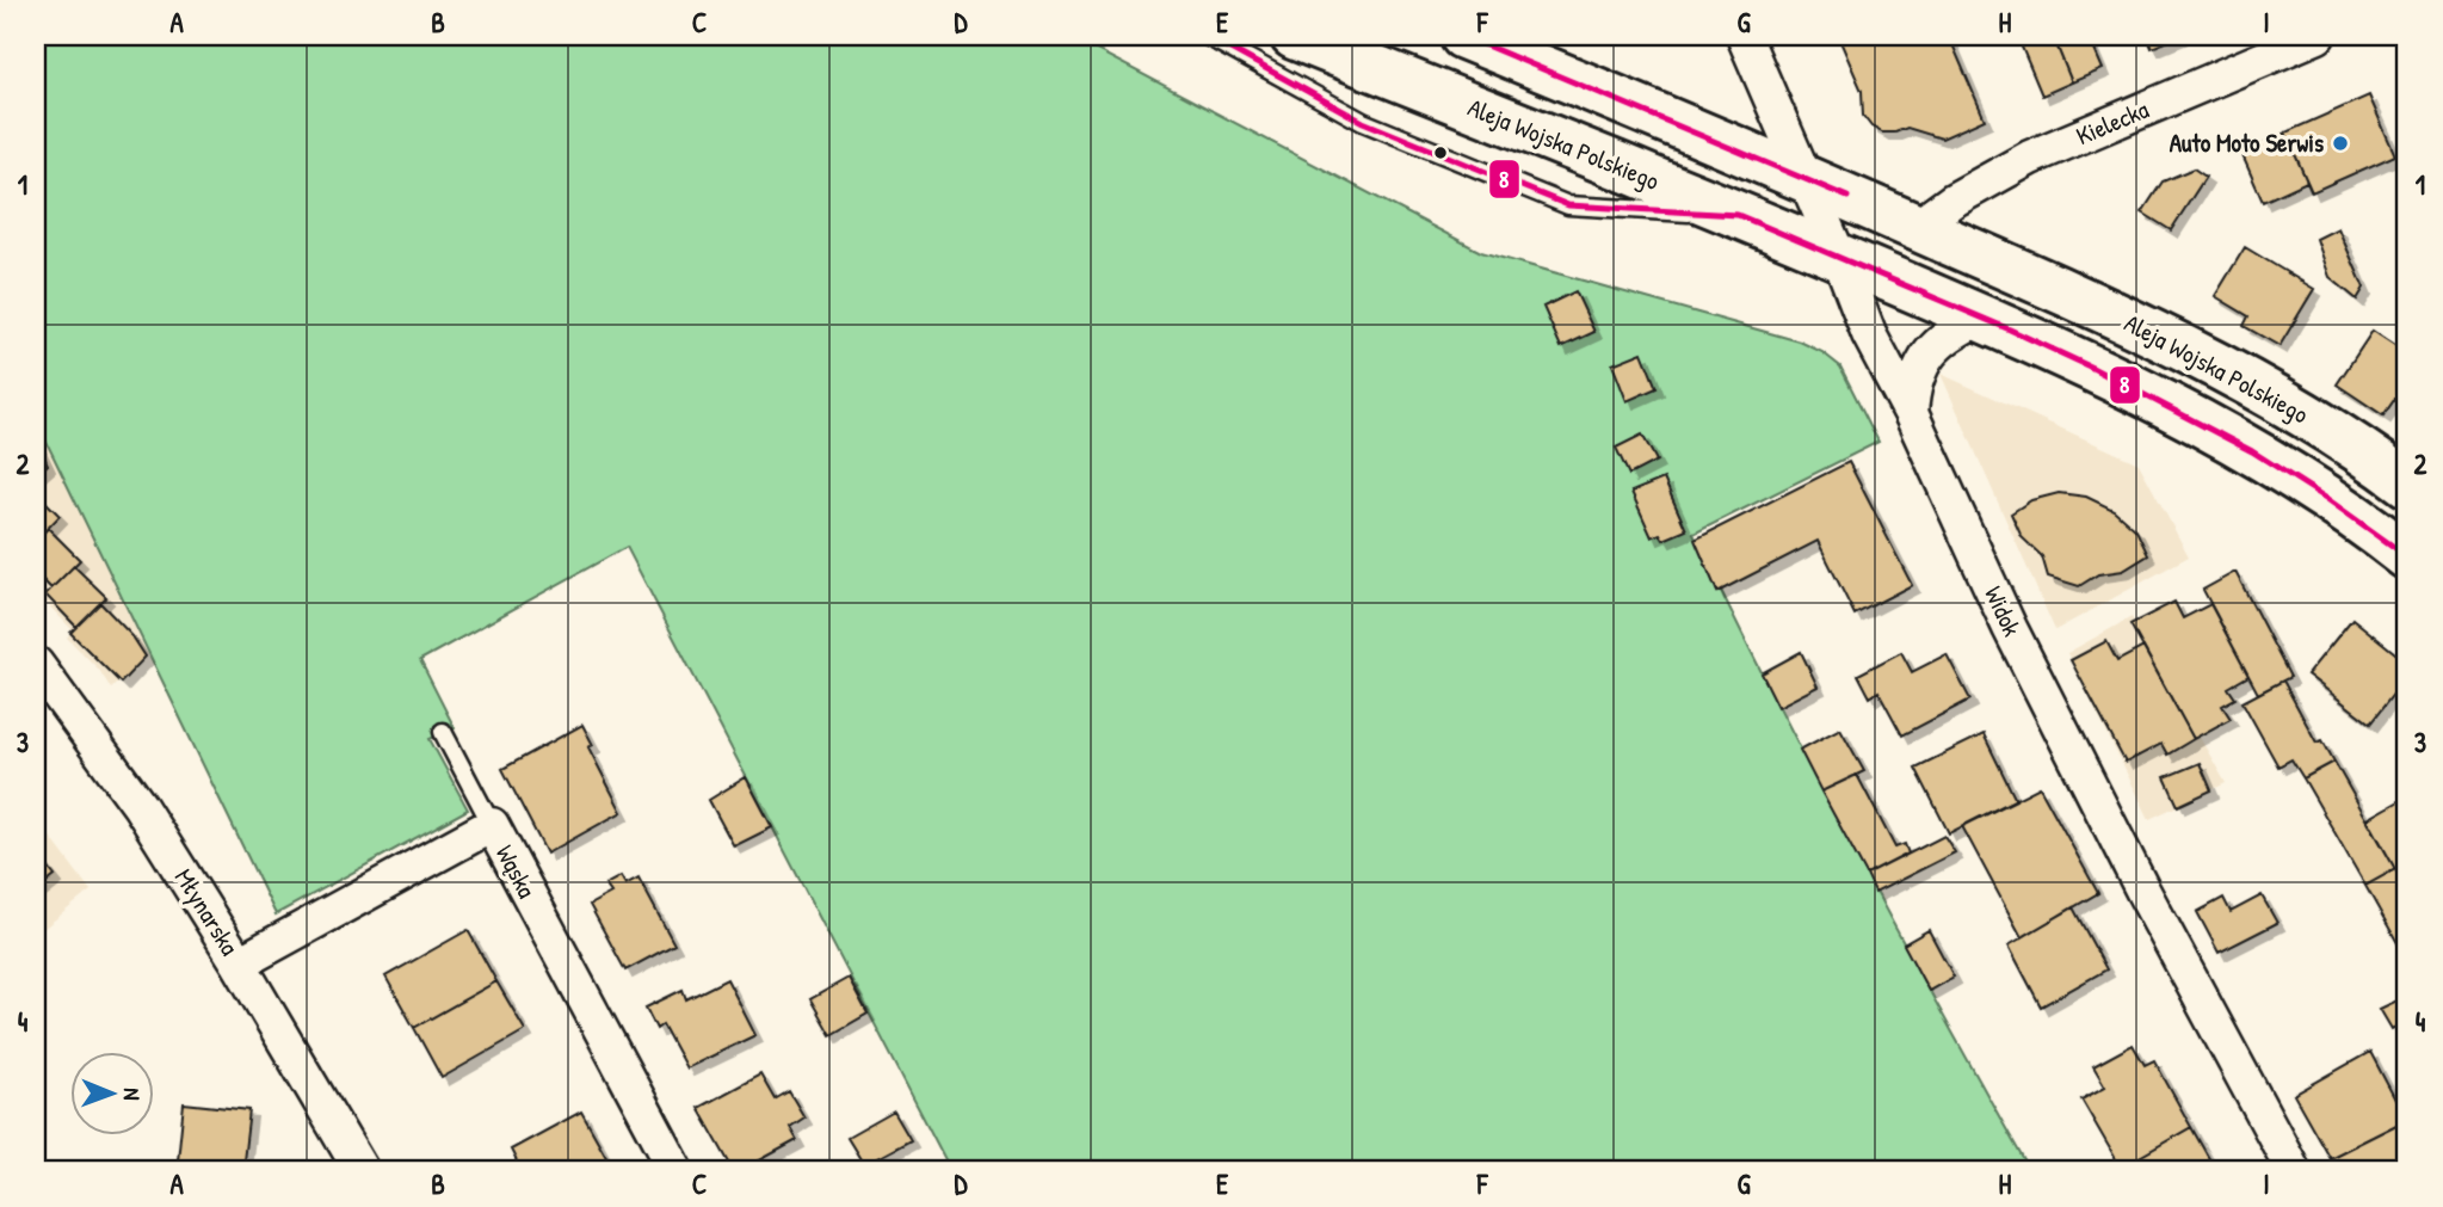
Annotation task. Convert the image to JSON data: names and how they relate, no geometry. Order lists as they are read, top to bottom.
{
  "streets": {
    "main road": ["Aleja Wojska Polskiego"],
    "street": [
      "Kielecka",
      "Widok",
      "Wąska",
      "Młynarska"
    ]
  },
  "crossings": [
    ["Kielecka", "Aleja Wojska Polskiego"],
    ["Aleja Wojska Polskiego", "Widok"],
    ["Wąska", "Młynarska"]
  ],
  "places": ["Auto Moto Serwis"],
  "lines": ["transit line 8"],
  "north": "right",
  "grid": {
    "columns": [
      "A",
      "B",
      "C",
      "D",
      "E",
      "F",
      "G",
      "H",
      "I"
    ],
    "rows": [
      "1",
      "2",
      "3",
      "4"
    ]
  }
}
